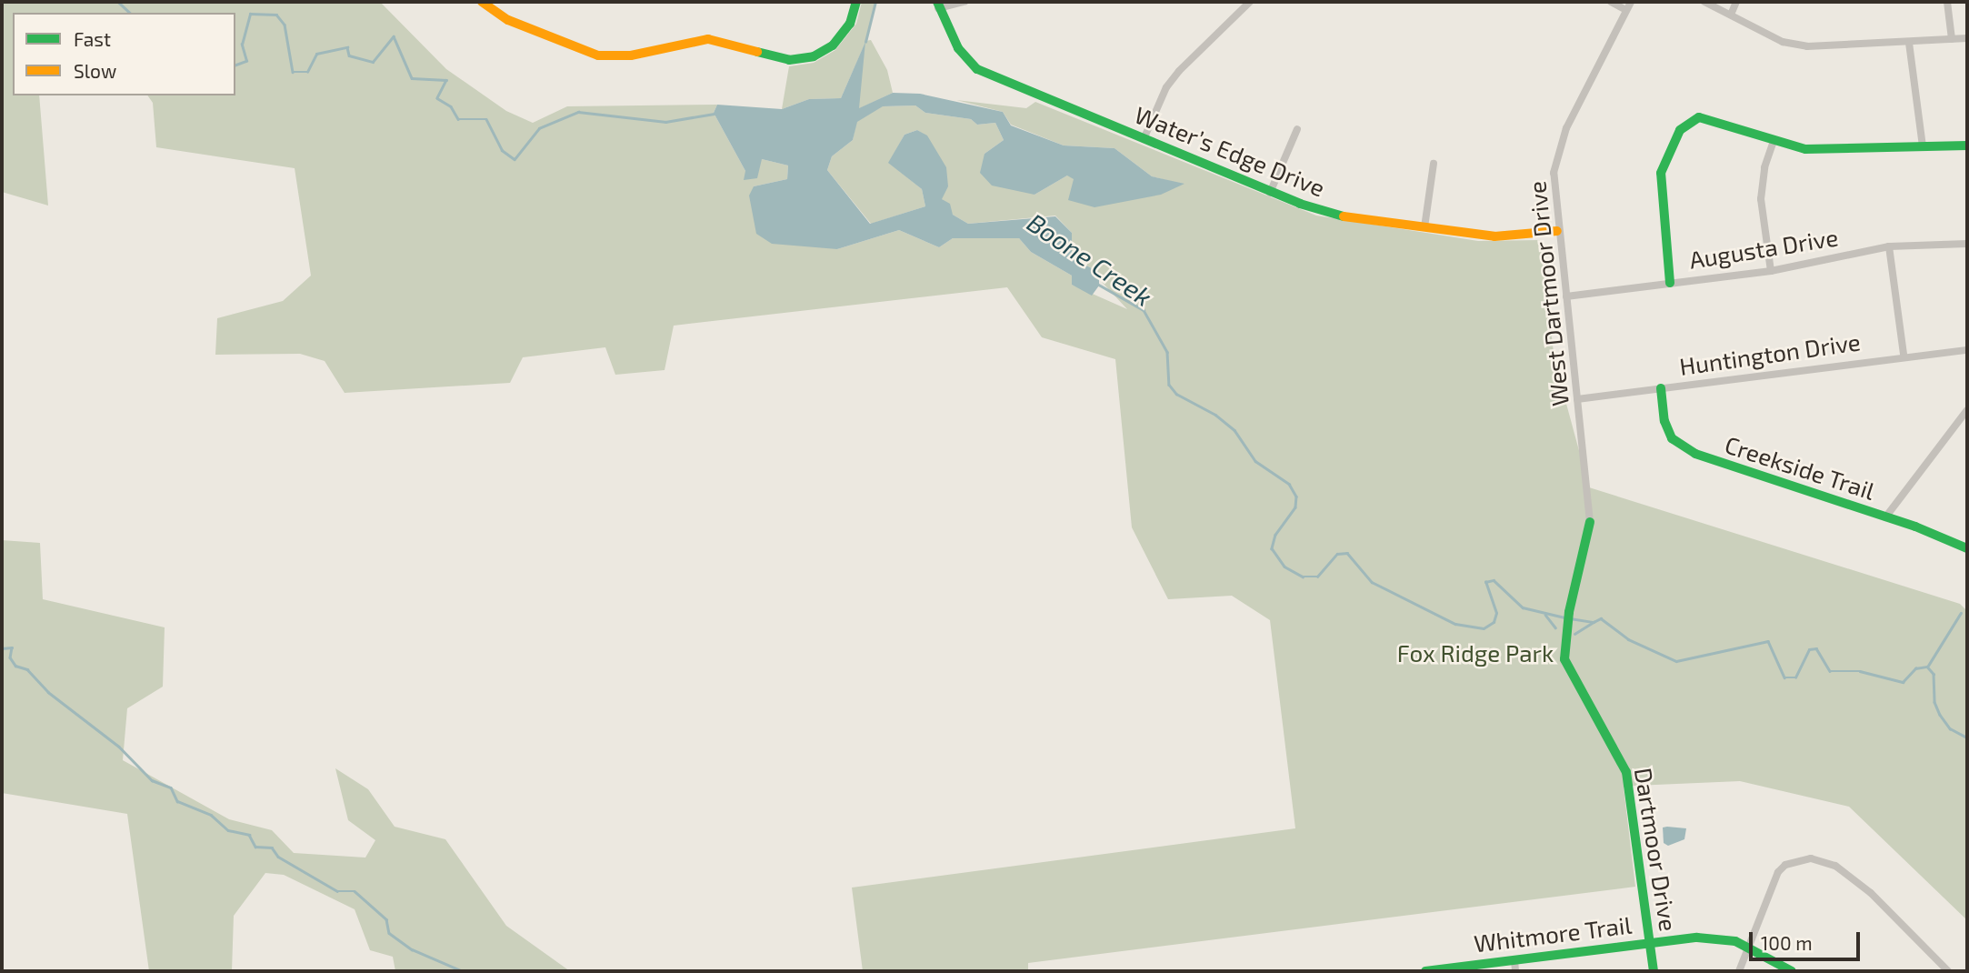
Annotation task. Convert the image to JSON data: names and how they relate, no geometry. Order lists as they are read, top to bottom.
{
  "streets": {
    "street": [
      "Water’s Edge Drive",
      "Augusta Drive",
      "West Dartmoor Drive",
      "Huntington Drive",
      "Creekside Trail",
      "Dartmoor Drive",
      "Whitmore Trail"
    ]
  },
  "crossings": [
    ["Water’s Edge Drive", "West Dartmoor Drive"],
    ["Augusta Drive", "West Dartmoor Drive"],
    ["West Dartmoor Drive", "Huntington Drive"],
    ["West Dartmoor Drive", "Dartmoor Drive"],
    ["Huntington Drive", "Creekside Trail"],
    ["Dartmoor Drive", "Whitmore Trail"]
  ],
  "water": ["Boone Creek"],
  "parks": ["Fox Ridge Park"],
  "legend": ["Fast", "Slow"],
  "scale_bar": "100 m"
}
